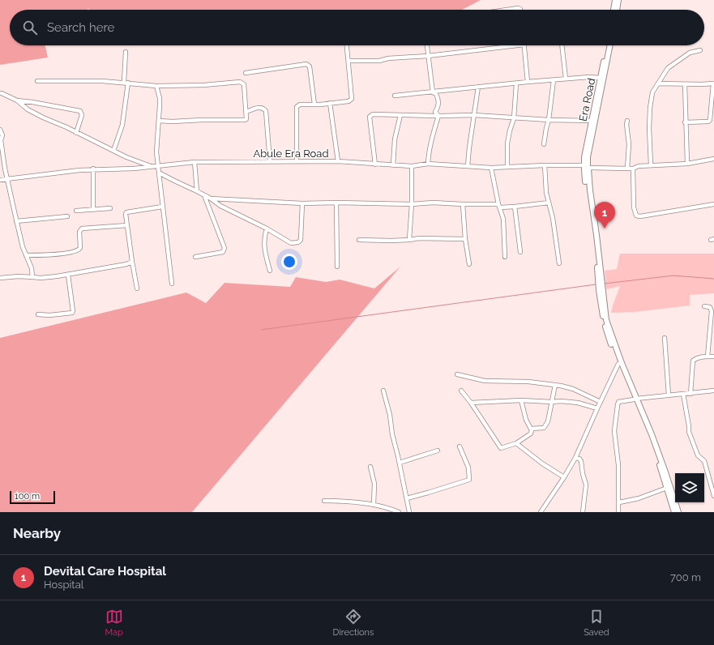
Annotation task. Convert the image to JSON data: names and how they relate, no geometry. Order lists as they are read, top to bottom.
{
  "streets": {
    "main road": ["Era Road"],
    "street": ["Abule Era Road"]
  },
  "crossings": [
    ["Era Road", "Abule Era Road"]
  ],
  "scale_bar": "100 m",
  "page": {
    "search": "Search here",
    "pins": "1",
    "scale": "100 m",
    "heading": "Nearby",
    "list": [
      {
        "mark": "1",
        "name": "Devital Care Hospital",
        "note": "Hospital",
        "value": "700 m"
      }
    ],
    "nav": ["Map", "Directions", "Saved"]
  }
}
